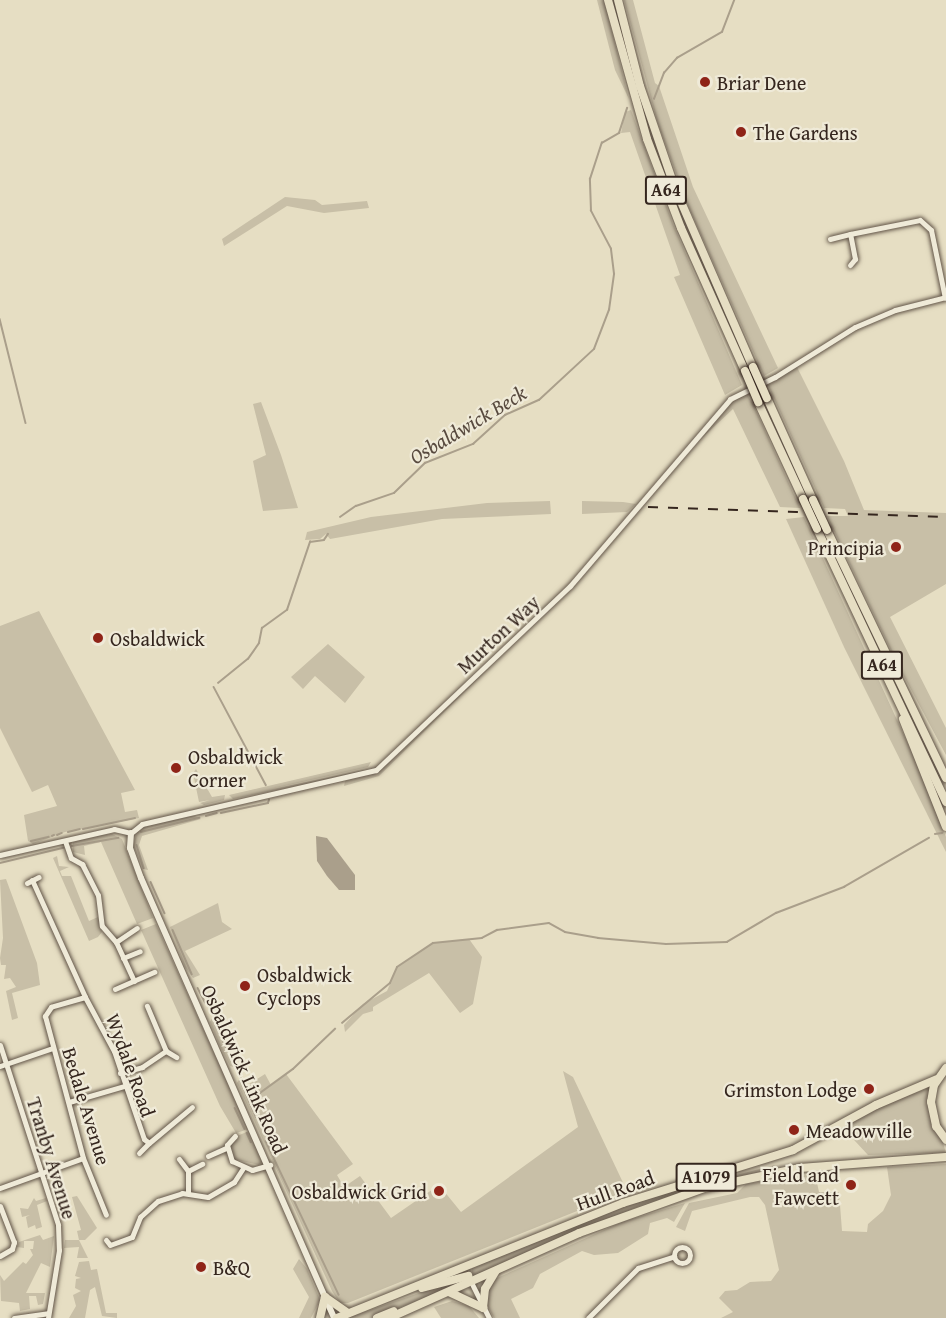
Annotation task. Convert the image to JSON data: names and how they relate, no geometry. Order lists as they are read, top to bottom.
{
  "streets": {
    "main road": ["A64", "A1079", "Hull Road"],
    "street": [
      "Murton Way",
      "Wydale Road",
      "Osbaldwick Link Road",
      "Bedale Avenue",
      "Tranby Avenue"
    ]
  },
  "crossings": [
    ["Murton Way", "Osbaldwick Link Road"],
    ["Wydale Road", "Bedale Avenue"],
    ["Osbaldwick Link Road", "Hull Road"]
  ],
  "water": ["Osbaldwick Beck"],
  "places": [
    "Briar Dene",
    "The Gardens",
    "Principia",
    "Osbaldwick",
    "Osbaldwick Corner",
    "Osbaldwick Cyclops",
    "Grimston Lodge",
    "Meadowville",
    "Field and Fawcett",
    "Osbaldwick Grid",
    "B&Q"
  ]
}
